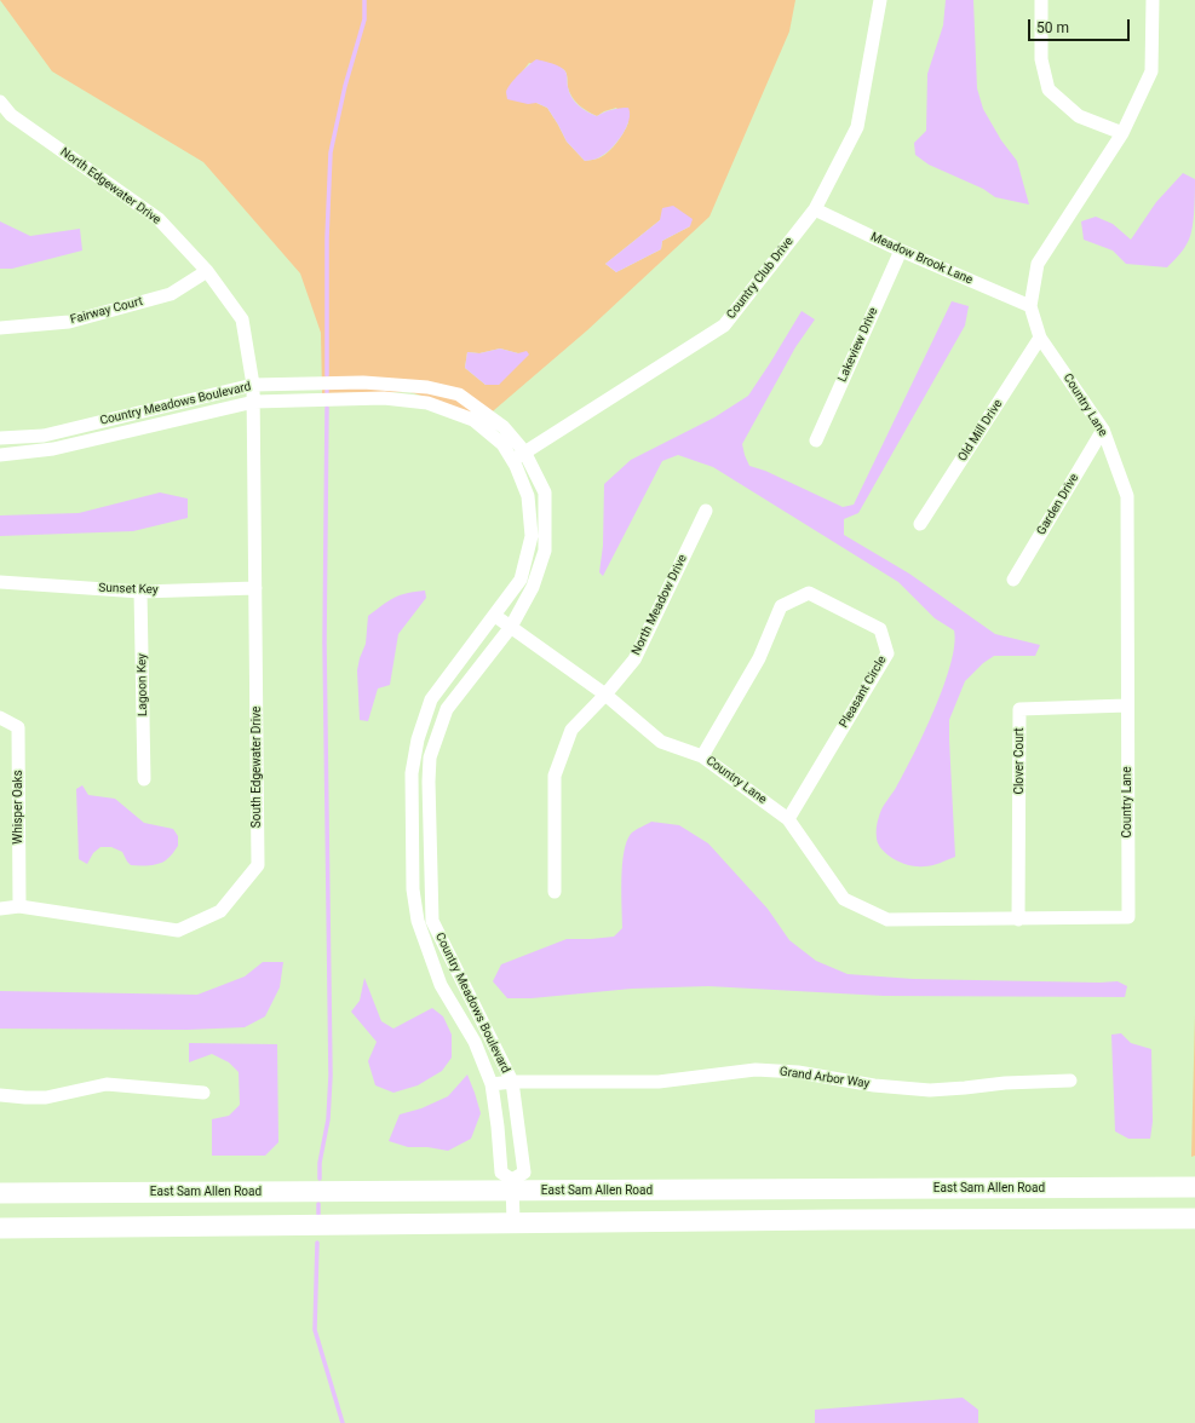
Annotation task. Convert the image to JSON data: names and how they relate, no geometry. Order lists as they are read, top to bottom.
{
  "streets": {
    "main road": ["East Sam Allen Road"],
    "street": [
      "North Edgewater Drive",
      "Meadow Brook Lane",
      "Country Club Drive",
      "Fairway Court",
      "Lakeview Drive",
      "Country Meadows Boulevard",
      "Country Lane",
      "Old Mill Drive",
      "Garden Drive",
      "Sunset Key",
      "North Meadow Drive",
      "Lagoon Key",
      "Pleasant Circle",
      "Clover Court",
      "South Edgewater Drive",
      "Whisper Oaks",
      "Grand Arbor Way"
    ]
  },
  "crossings": [
    ["North Edgewater Drive", "Fairway Court"],
    ["North Edgewater Drive", "Country Meadows Boulevard"],
    ["North Edgewater Drive", "South Edgewater Drive"],
    ["Meadow Brook Lane", "Country Club Drive"],
    ["Meadow Brook Lane", "Lakeview Drive"],
    ["Meadow Brook Lane", "Country Lane"],
    ["Country Club Drive", "Country Meadows Boulevard"],
    ["Country Meadows Boulevard", "Country Lane"],
    ["Country Meadows Boulevard", "South Edgewater Drive"],
    ["Country Meadows Boulevard", "Grand Arbor Way"],
    ["Country Meadows Boulevard", "East Sam Allen Road"],
    ["Country Lane", "Old Mill Drive"],
    ["Country Lane", "Garden Drive"],
    ["Country Lane", "North Meadow Drive"],
    ["Country Lane", "Pleasant Circle"],
    ["Country Lane", "Clover Court"],
    ["Sunset Key", "Lagoon Key"],
    ["Sunset Key", "South Edgewater Drive"],
    ["South Edgewater Drive", "Whisper Oaks"]
  ],
  "scale_bar": "50 m"
}
